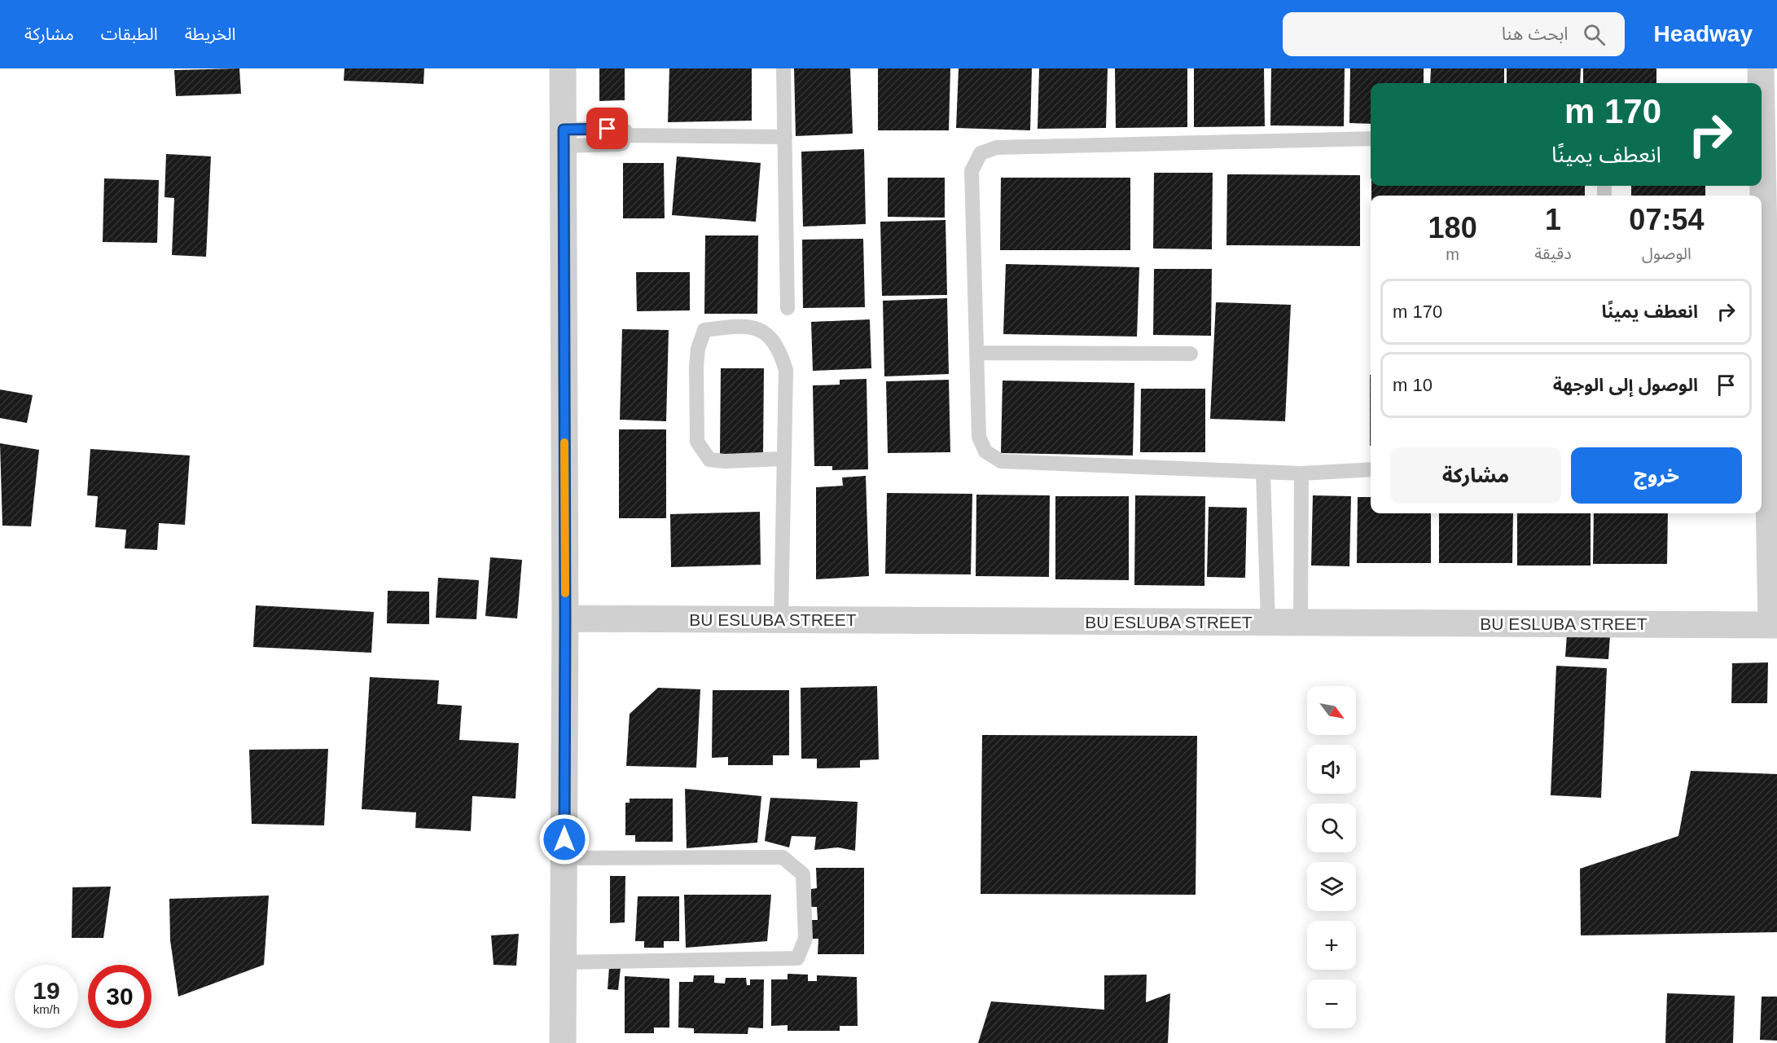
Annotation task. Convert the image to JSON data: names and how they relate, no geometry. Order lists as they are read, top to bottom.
{
  "streets": {
    "street": ["BU ESLUBA STREET"]
  },
  "north": "bottom right",
  "page": {
    "header": "Headway",
    "search": "ابحث هنا",
    "nav": ["الخريطة", "الطبقات", "مشاركة"],
    "turn": ["170 m", "انعطف يمينًا"],
    "eta": [
      "07:54",
      "الوصول",
      "1",
      "دقيقة",
      "180",
      "m"
    ],
    "list": [
      {
        "name": "انعطف يمينًا",
        "value": "170 m"
      },
      {
        "name": "الوصول إلى الوجهة",
        "value": "10 m"
      }
    ],
    "buttons": ["خروج", "مشاركة"],
    "map_buttons": ["+", "−"],
    "speed": "19 km/h",
    "limit": "30"
  }
}
